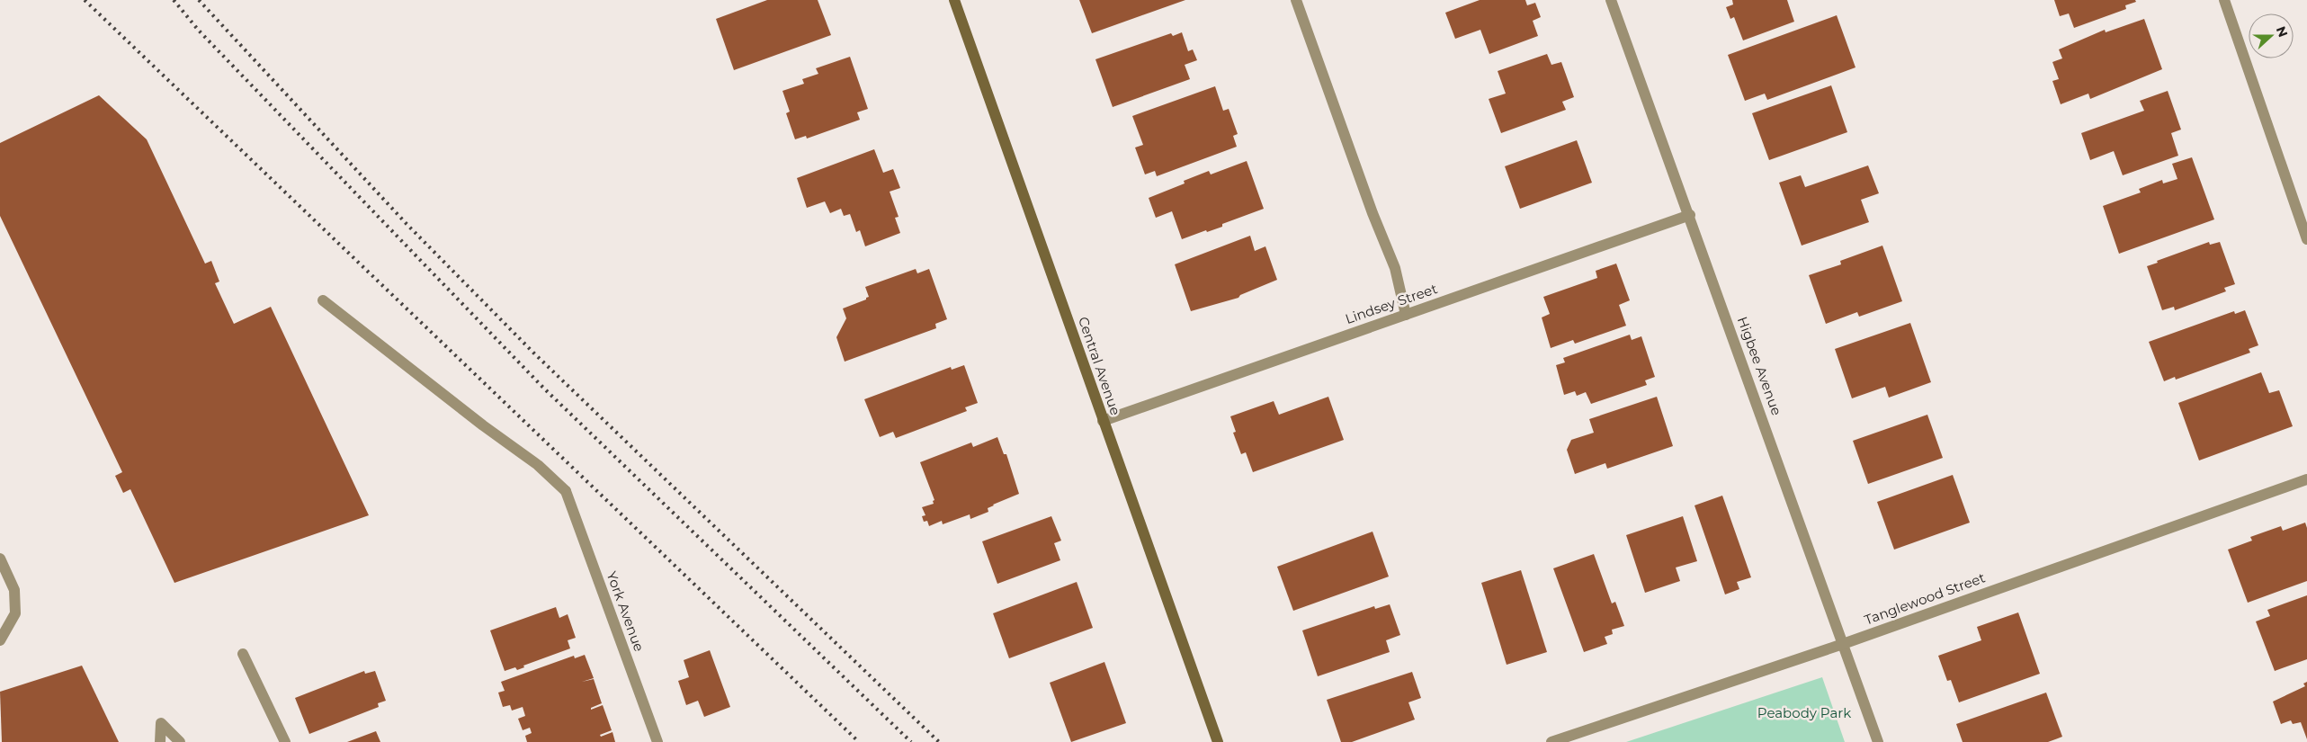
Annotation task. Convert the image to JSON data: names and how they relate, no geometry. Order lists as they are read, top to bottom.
{
  "streets": {
    "main road": ["Central Avenue"],
    "street": [
      "Lindsey Street",
      "Higbee Avenue",
      "Tanglewood Street",
      "York Avenue"
    ]
  },
  "crossings": [
    ["Lindsey Street", "Central Avenue"],
    ["Lindsey Street", "Higbee Avenue"],
    ["Higbee Avenue", "Tanglewood Street"]
  ],
  "parks": ["Peabody Park"],
  "north": "right"
}
